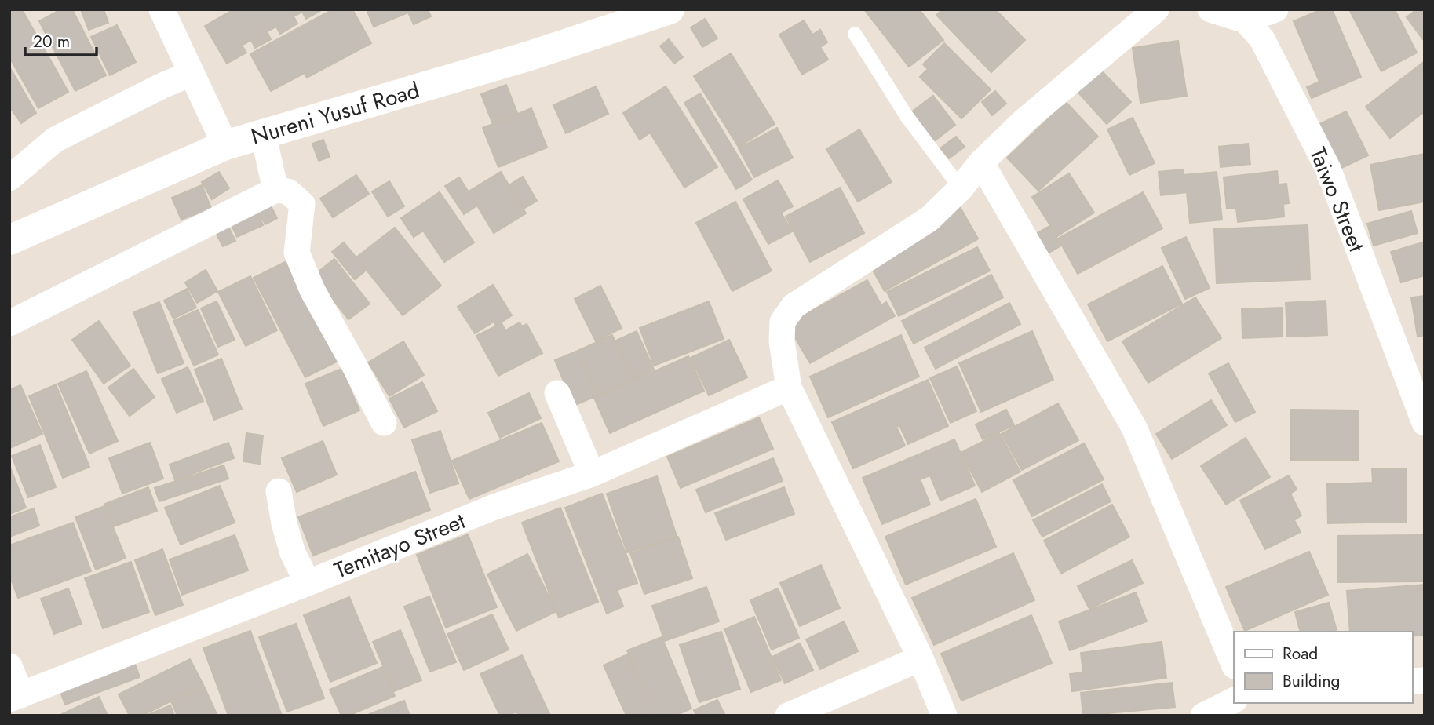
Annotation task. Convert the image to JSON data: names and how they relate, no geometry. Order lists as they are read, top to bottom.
{
  "streets": {
    "street": ["Nureni Yusuf Road", "Taiwo Street", "Temitayo Street"]
  },
  "legend": ["Road", "Building"],
  "scale_bar": "20 m"
}
